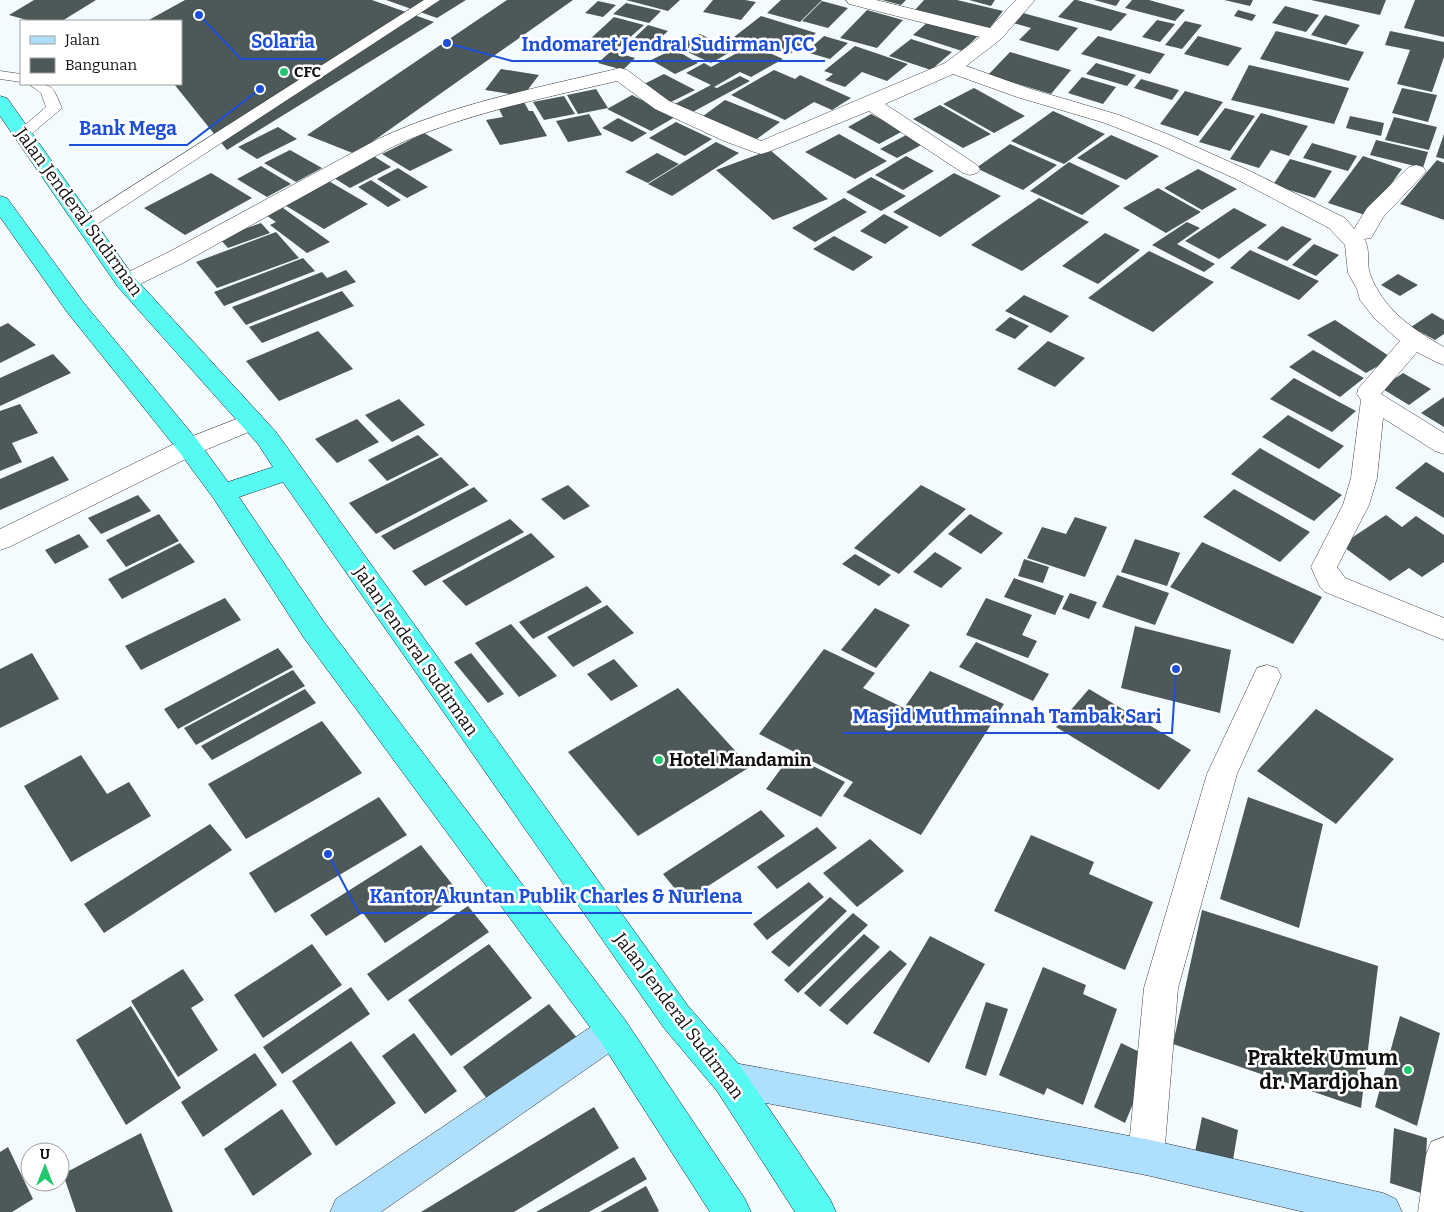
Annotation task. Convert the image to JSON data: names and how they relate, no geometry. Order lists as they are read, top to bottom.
{
  "streets": {
    "highway": ["Jalan Jenderal Sudirman"]
  },
  "places": [
    "Solaria",
    "Indomaret Jendral Sudirman JCC",
    "CFC",
    "Bank Mega",
    "Masjid Muthmainnah Tambak Sari",
    "Hotel Mandamin",
    "Kantor Akuntan Publik Charles & Nurlena",
    "Praktek Umum dr. Mardjohan"
  ],
  "legend": ["Jalan", "Bangunan"],
  "north": "top"
}
